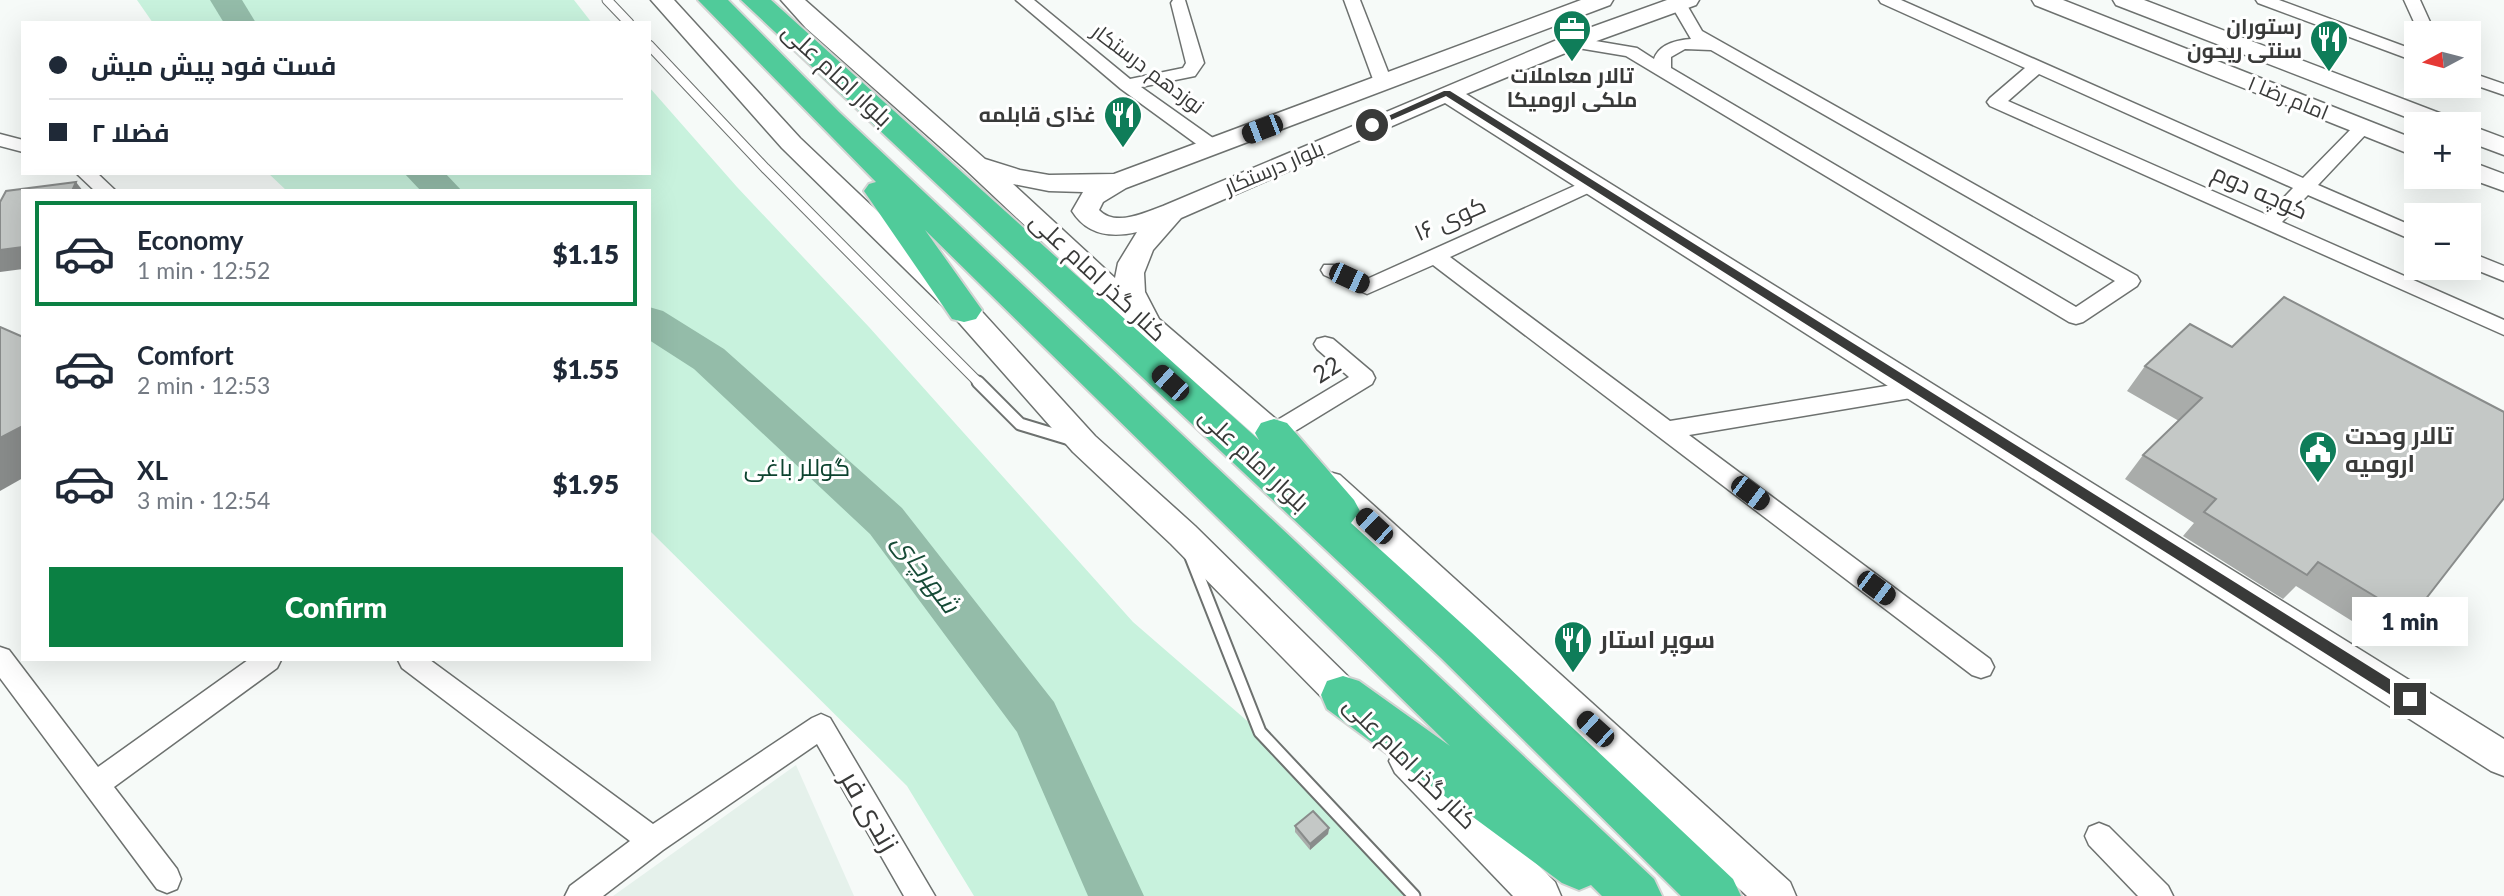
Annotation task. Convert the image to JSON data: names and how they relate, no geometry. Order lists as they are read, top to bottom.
{
  "streets": {
    "highway": ["بلوار امام علی"],
    "main road": ["امام رضا ۱", "بلوار درستکار", "کنار گذر امام علی"],
    "street": [
      "نوزدهم درستکار",
      "کوچه دوم",
      "کوی ۱۶",
      "22",
      "زندی فر"
    ]
  },
  "crossings": [
    ["نوزدهم درستکار", "بلوار درستکار"],
    ["کنار گذر امام علی", "22"]
  ],
  "water": ["شهرچای"],
  "parks": ["گوللر باغی"],
  "places": {
    "office": ["تالار معاملات ملکی ارومیکا"],
    "restaurant": ["رستوران سنتی ریحون", "غذای قابلمه", "سوپر استار"],
    "public building": ["تالار وحدت ارومیه"]
  },
  "north": "left",
  "page": {
    "map_buttons": ["+", "−"],
    "banner": ["فست فود پیش میش", "فضلا ۲"],
    "list": [
      {
        "name": "Economy",
        "note": "1 min · 12:52",
        "value": "$1.15"
      },
      {
        "name": "Comfort",
        "note": "2 min · 12:53",
        "value": "$1.55"
      },
      {
        "name": "XL",
        "note": "3 min · 12:54",
        "value": "$1.95"
      }
    ],
    "buttons": "Confirm",
    "bubble": "1 min"
  }
}
